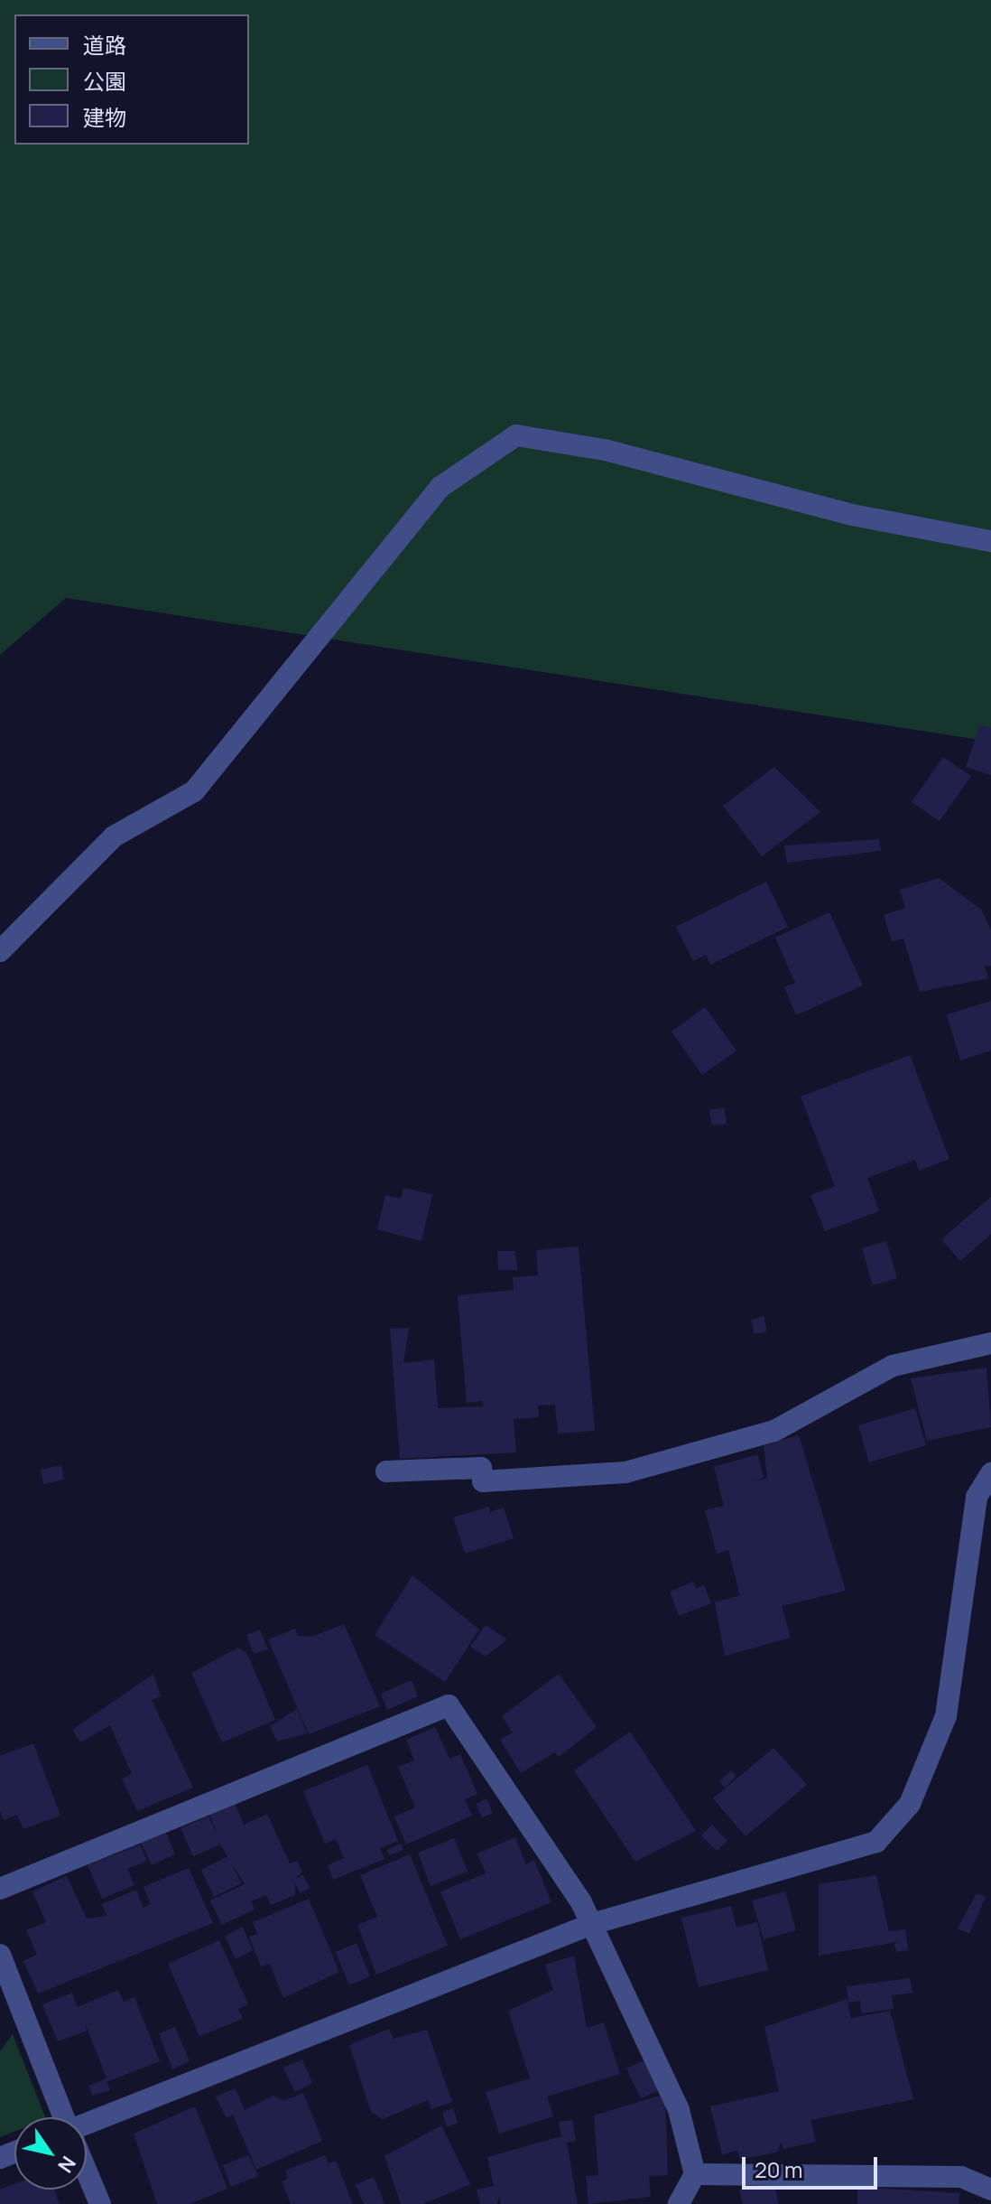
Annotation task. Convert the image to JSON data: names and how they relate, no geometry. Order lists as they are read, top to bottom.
{
  "legend": ["道路", "公園", "建物"],
  "scale_bar": "20 m",
  "north": "bottom right"
}
